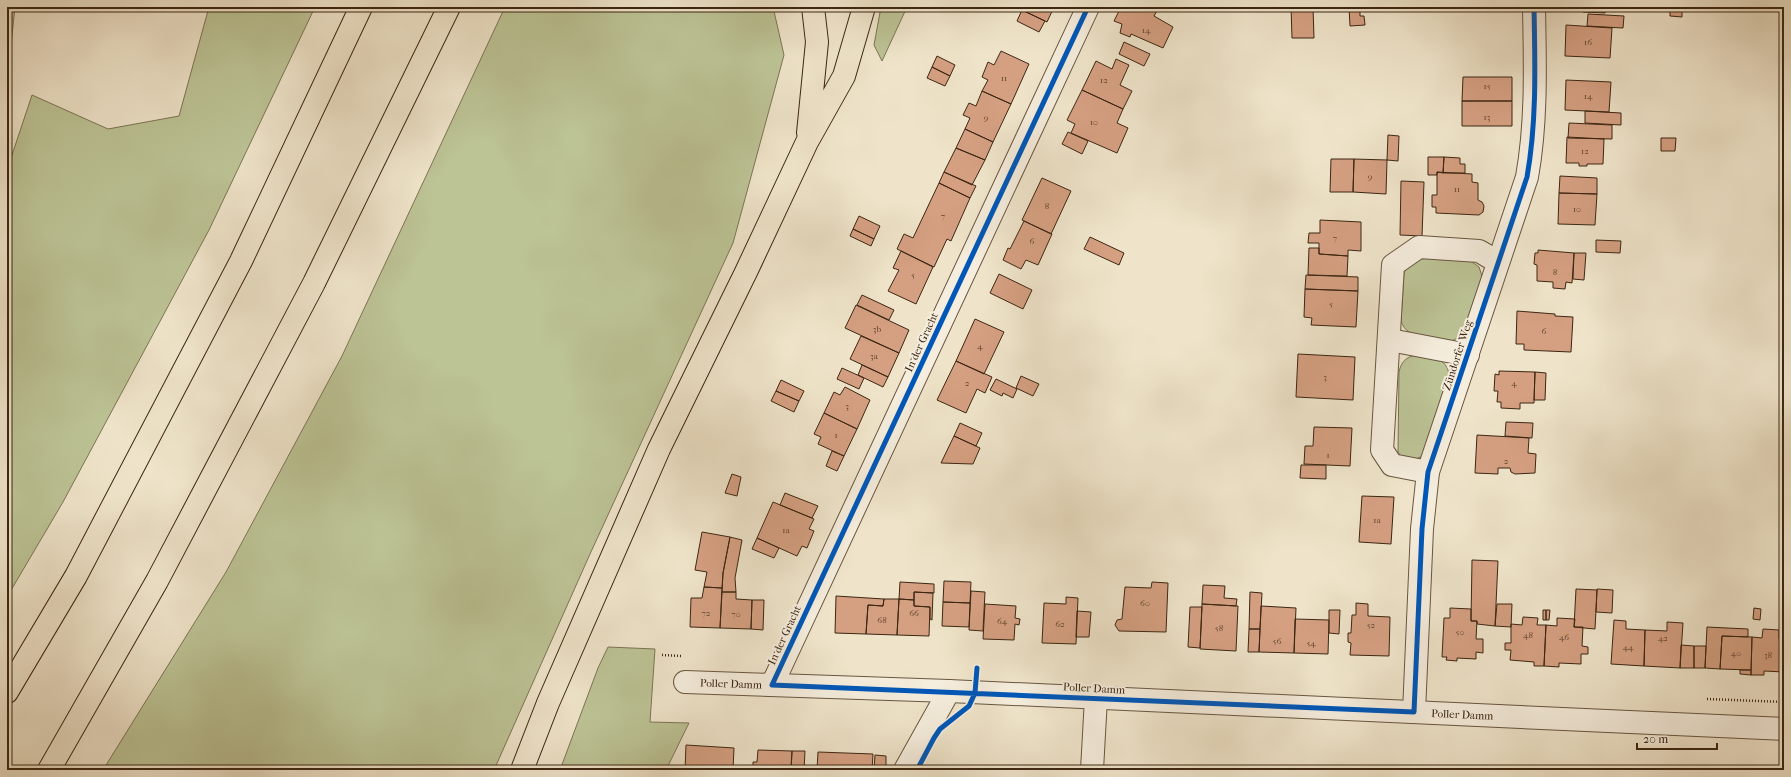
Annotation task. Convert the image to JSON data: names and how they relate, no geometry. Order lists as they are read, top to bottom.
{
  "streets": {
    "street": ["In der Gracht", "Zündorfer Weg", "Poller Damm"]
  },
  "crossings": [
    ["In der Gracht", "Poller Damm"],
    ["Zündorfer Weg", "Poller Damm"]
  ],
  "house_numbers": [
    "14",
    "16",
    "11",
    "12",
    "15",
    "14",
    "9",
    "13",
    "10",
    "12",
    "9",
    "11",
    "8",
    "10",
    "7",
    "7",
    "6",
    "8",
    "5",
    "5",
    "3b",
    "6",
    "4",
    "3a",
    "3",
    "2",
    "4",
    "3",
    "1",
    "1",
    "2",
    "1a",
    "1a",
    "60",
    "72",
    "66",
    "70",
    "68",
    "64",
    "62",
    "52",
    "58",
    "50",
    "48",
    "46",
    "42",
    "56",
    "54",
    "44",
    "40",
    "38"
  ],
  "scale_bar": "20 m"
}
